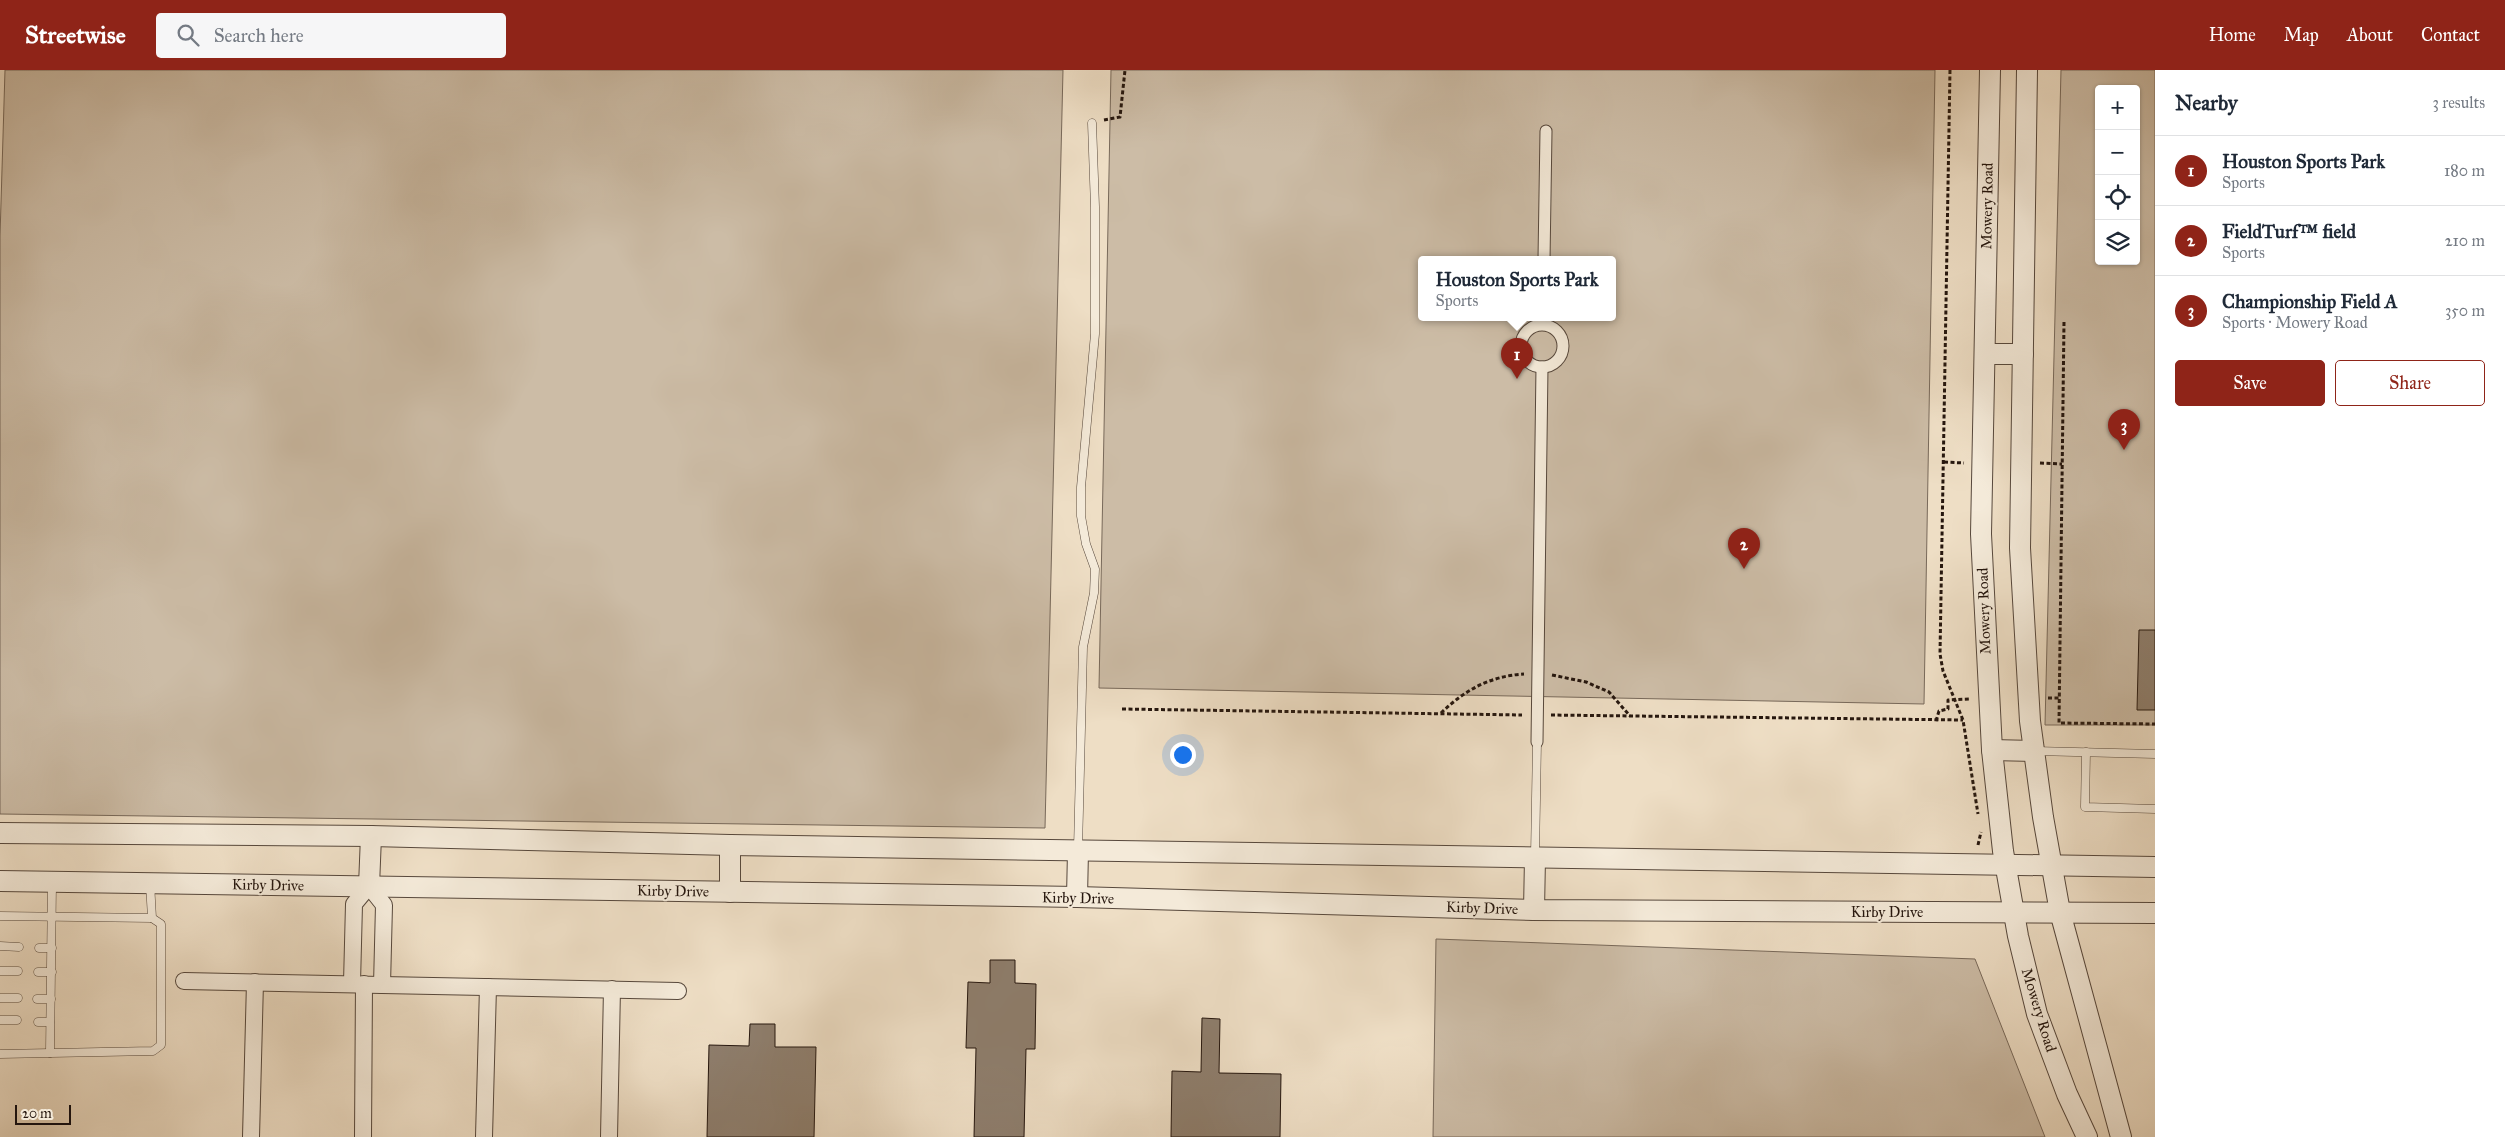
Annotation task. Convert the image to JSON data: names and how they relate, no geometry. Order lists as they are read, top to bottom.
{
  "streets": {
    "street": ["Mowery Road", "Kirby Drive"]
  },
  "crossings": [
    ["Mowery Road", "Kirby Drive"]
  ],
  "scale_bar": "20 m",
  "page": {
    "header": "Streetwise",
    "search": "Search here",
    "nav": [
      "Home",
      "Map",
      "About",
      "Contact"
    ],
    "heading": ["Nearby", "3 results"],
    "map_buttons": ["+", "−"],
    "list": [
      {
        "mark": "1",
        "name": "Houston Sports Park",
        "note": "Sports",
        "value": "180 m"
      },
      {
        "mark": "2",
        "name": "FieldTurf™ field",
        "note": "Sports",
        "value": "210 m"
      },
      {
        "mark": "3",
        "name": "Championship Field A",
        "note": "Sports · Mowery Road",
        "value": "350 m"
      }
    ],
    "popup": ["Houston Sports Park", "Sports"],
    "pins": ["1", "3", "2"],
    "buttons": ["Save", "Share"],
    "scale": "20 m"
  }
}
